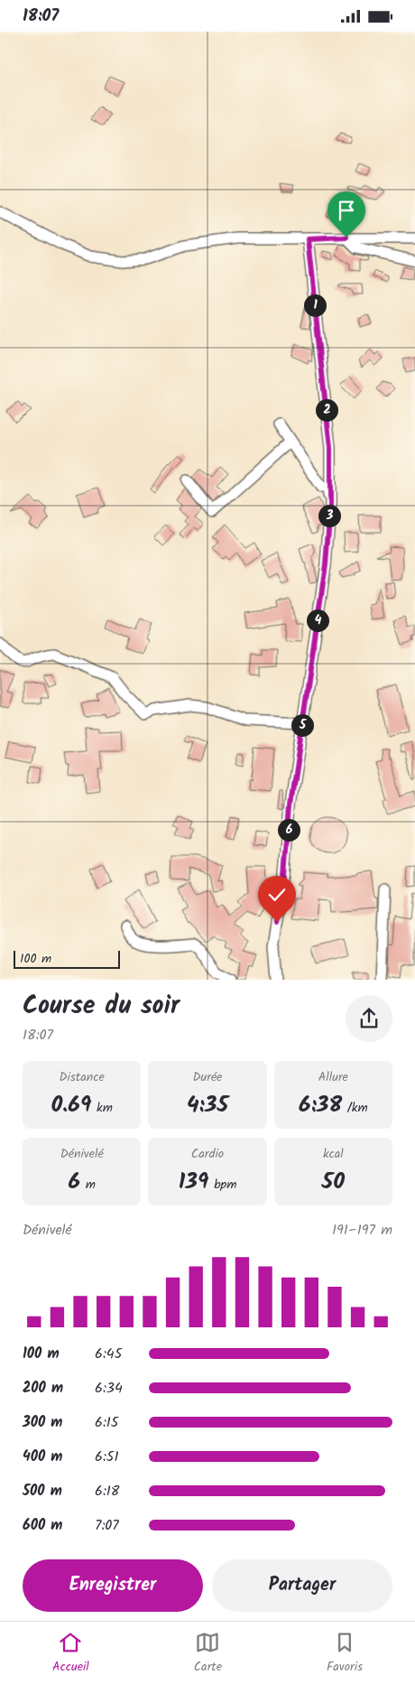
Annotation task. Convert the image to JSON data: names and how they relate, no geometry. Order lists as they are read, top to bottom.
{
  "scale_bar": "100 m",
  "page": {
    "status": "18:07",
    "pins": [
      "1",
      "2",
      "3",
      "4",
      "5",
      "6"
    ],
    "scale": "100 m",
    "heading": ["Course du soir", "18:07"],
    "stats": [
      ["Distance", "0.69 km"],
      ["Durée", "4:35"],
      ["Allure", "6:38 /km"],
      ["Dénivelé", "6 m"],
      ["Cardio", "139 bpm"],
      ["kcal", "50"]
    ],
    "chart": ["Dénivelé", "191–197 m"],
    "list": [
      {
        "name": "100 m",
        "note": "6:45"
      },
      {
        "name": "200 m",
        "note": "6:34"
      },
      {
        "name": "300 m",
        "note": "6:15"
      },
      {
        "name": "400 m",
        "note": "6:51"
      },
      {
        "name": "500 m",
        "note": "6:18"
      },
      {
        "name": "600 m",
        "note": "7:07"
      }
    ],
    "buttons": ["Enregistrer", "Partager"],
    "tabs": ["Accueil", "Carte", "Favoris"]
  }
}
